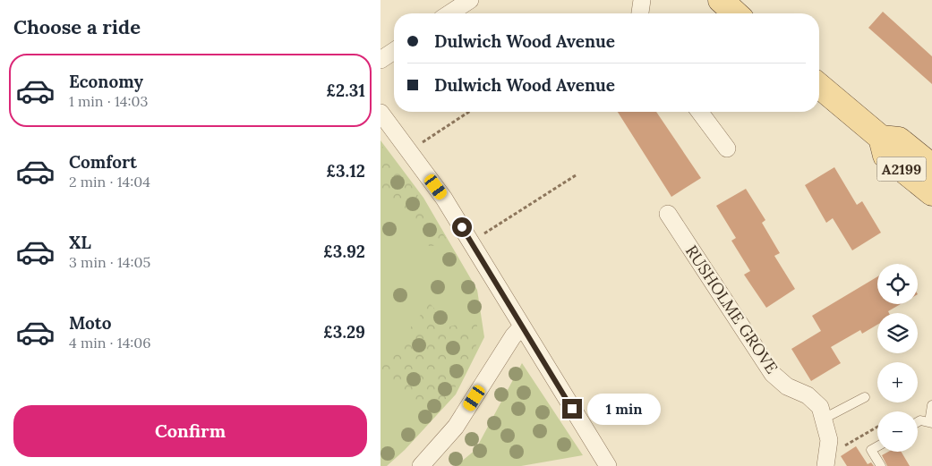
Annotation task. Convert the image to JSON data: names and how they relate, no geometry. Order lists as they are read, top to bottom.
{
  "streets": {
    "main road": ["A2199"],
    "street": ["RUSHOLME GROVE"]
  },
  "page": {
    "heading": "Choose a ride",
    "banner": ["Dulwich Wood Avenue", "Dulwich Wood Avenue"],
    "list": [
      {
        "name": "Economy",
        "note": "1 min · 14:03",
        "value": "£2.31"
      },
      {
        "name": "Comfort",
        "note": "2 min · 14:04",
        "value": "£3.12"
      },
      {
        "name": "XL",
        "note": "3 min · 14:05",
        "value": "£3.92"
      },
      {
        "name": "Moto",
        "note": "4 min · 14:06",
        "value": "£3.29"
      }
    ],
    "map_buttons": ["+", "−"],
    "bubble": "1 min",
    "buttons": "Confirm"
  }
}
